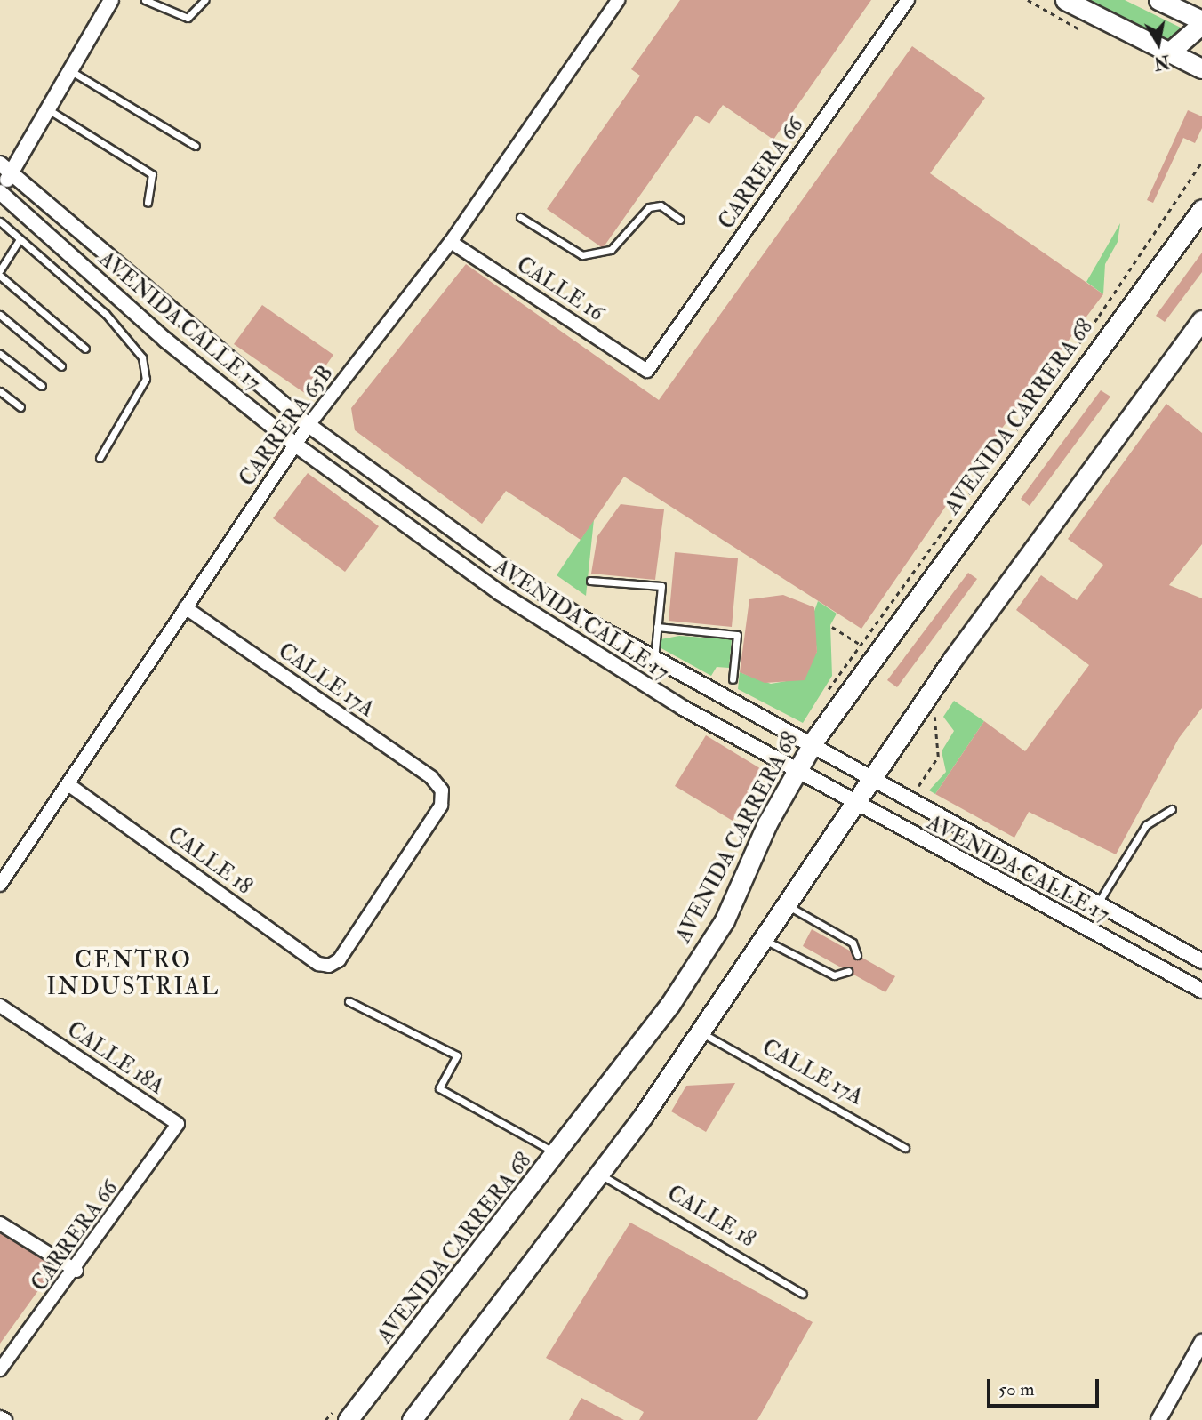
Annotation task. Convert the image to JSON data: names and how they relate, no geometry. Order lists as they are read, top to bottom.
{
  "streets": {
    "main road": ["AVENIDA CARRERA 68"],
    "street": [
      "CARRERA 66",
      "CALLE 16",
      "AVENIDA CALLE 17",
      "CARRERA 65B",
      "CALLE 17A",
      "CALLE 18",
      "CALLE 18A"
    ]
  },
  "crossings": [
    ["CARRERA 66", "CALLE 16"],
    ["CARRERA 66", "CALLE 18A"],
    ["CALLE 16", "CARRERA 65B"],
    ["AVENIDA CALLE 17", "AVENIDA CARRERA 68"],
    ["AVENIDA CALLE 17", "CARRERA 65B"],
    ["CARRERA 65B", "CALLE 17A"],
    ["CARRERA 65B", "CALLE 18"],
    ["CALLE 17A", "CALLE 18"]
  ],
  "districts": ["CENTRO INDUSTRIAL"],
  "scale_bar": "50 m",
  "north": "bottom"
}
